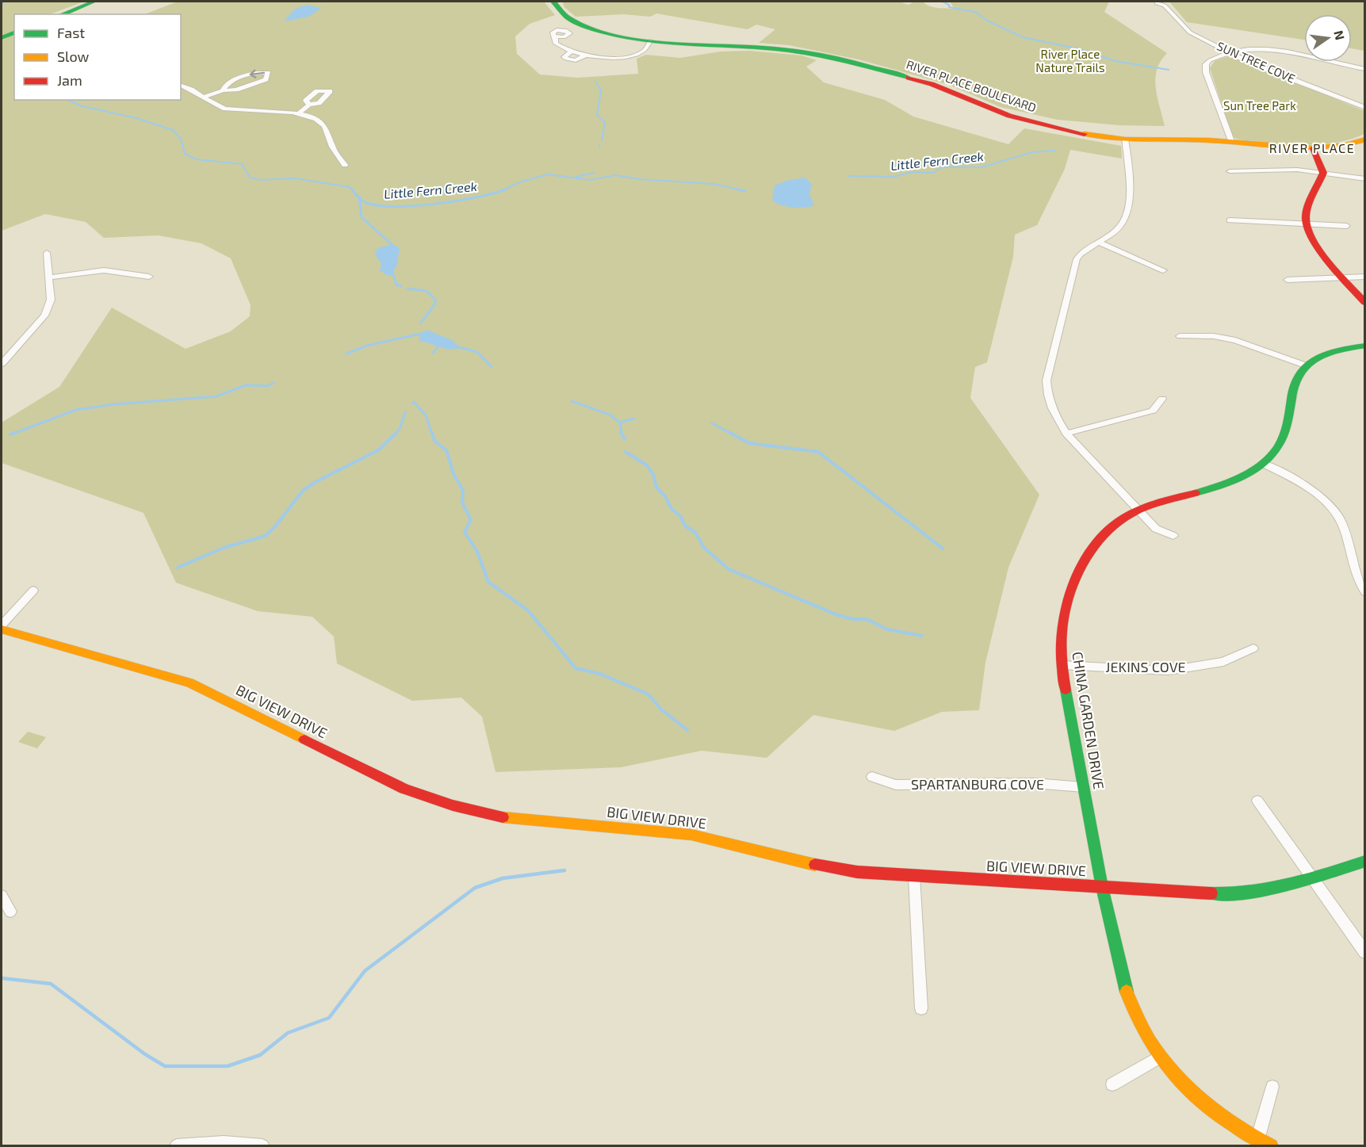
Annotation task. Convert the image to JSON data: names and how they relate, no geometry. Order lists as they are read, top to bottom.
{
  "streets": {
    "street": [
      "SUN TREE COVE",
      "RIVER PLACE BOULEVARD",
      "JEKINS COVE",
      "BIG VIEW DRIVE",
      "CHINA GARDEN DRIVE",
      "SPARTANBURG COVE"
    ]
  },
  "crossings": [
    ["JEKINS COVE", "CHINA GARDEN DRIVE"],
    ["BIG VIEW DRIVE", "CHINA GARDEN DRIVE"],
    ["CHINA GARDEN DRIVE", "SPARTANBURG COVE"]
  ],
  "districts": ["RIVER PLACE"],
  "water": ["Little Fern Creek"],
  "parks": ["River Place Nature Trails", "Sun Tree Park"],
  "legend": ["Fast", "Slow", "Jam"],
  "north": "right"
}
